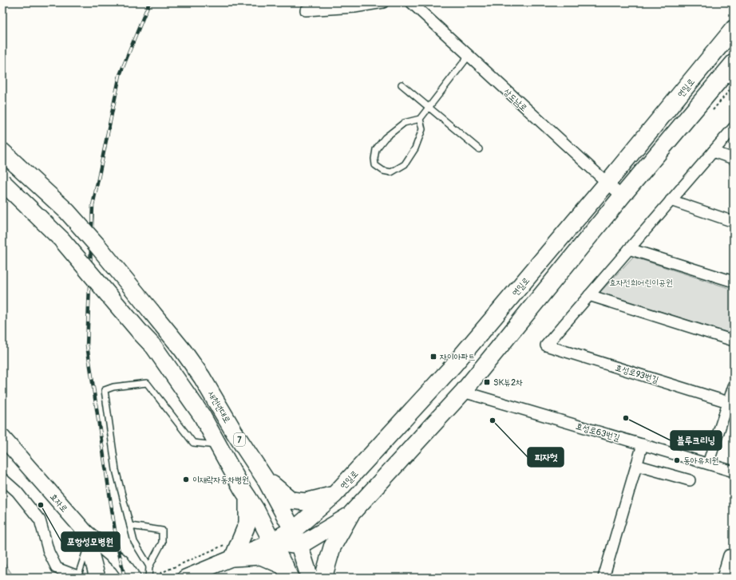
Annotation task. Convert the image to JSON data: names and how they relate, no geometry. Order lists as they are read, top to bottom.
{
  "streets": {
    "main road": ["연일로", "새천년대로", "7"],
    "street": [
      "상도남로",
      "효성로93번길",
      "효성로63번길",
      "효자로"
    ]
  },
  "crossings": [
    ["연일로", "상도남로"],
    ["연일로", "새천년대로"],
    ["연일로", "7"]
  ],
  "parks": ["효자전희어린이공원"],
  "places": {
    "transit": ["자이아파트", "SK뷰2차"],
    "other": [
      "블루크리닝",
      "피자헛",
      "동아유치원",
      "이재락자동차병원",
      "포항성모병원"
    ]
  }
}
